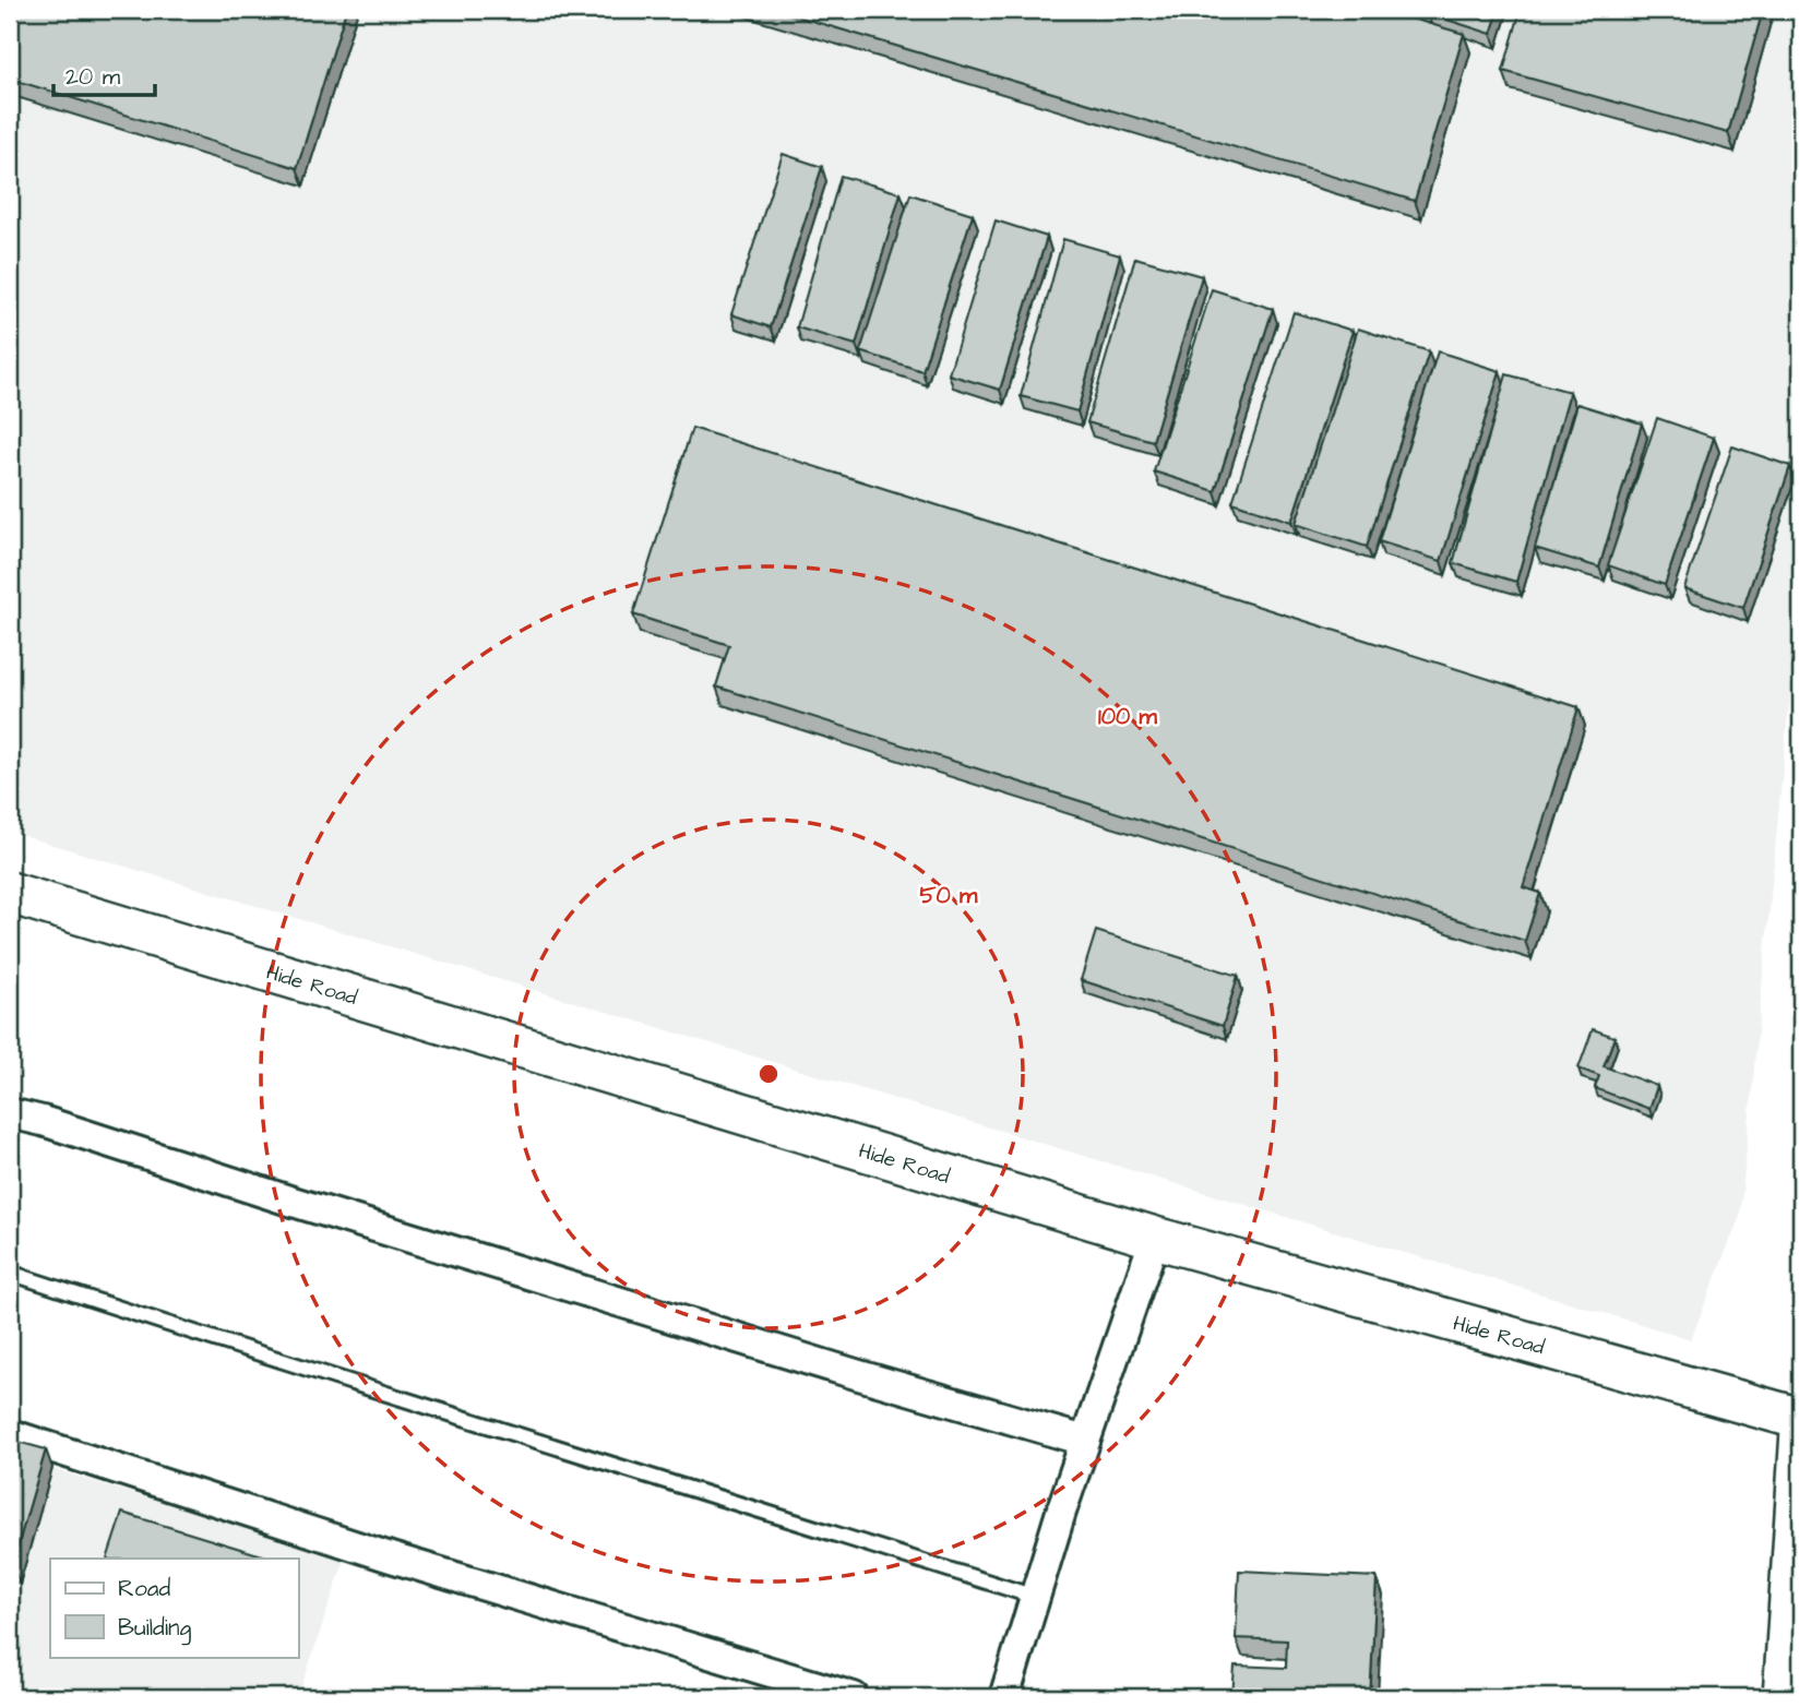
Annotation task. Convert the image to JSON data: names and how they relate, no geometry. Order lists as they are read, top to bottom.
{
  "streets": {
    "street": ["Hide Road"]
  },
  "legend": ["Road", "Building"],
  "scale_bar": "20 m",
  "rings": ["100 m", "50 m"]
}
